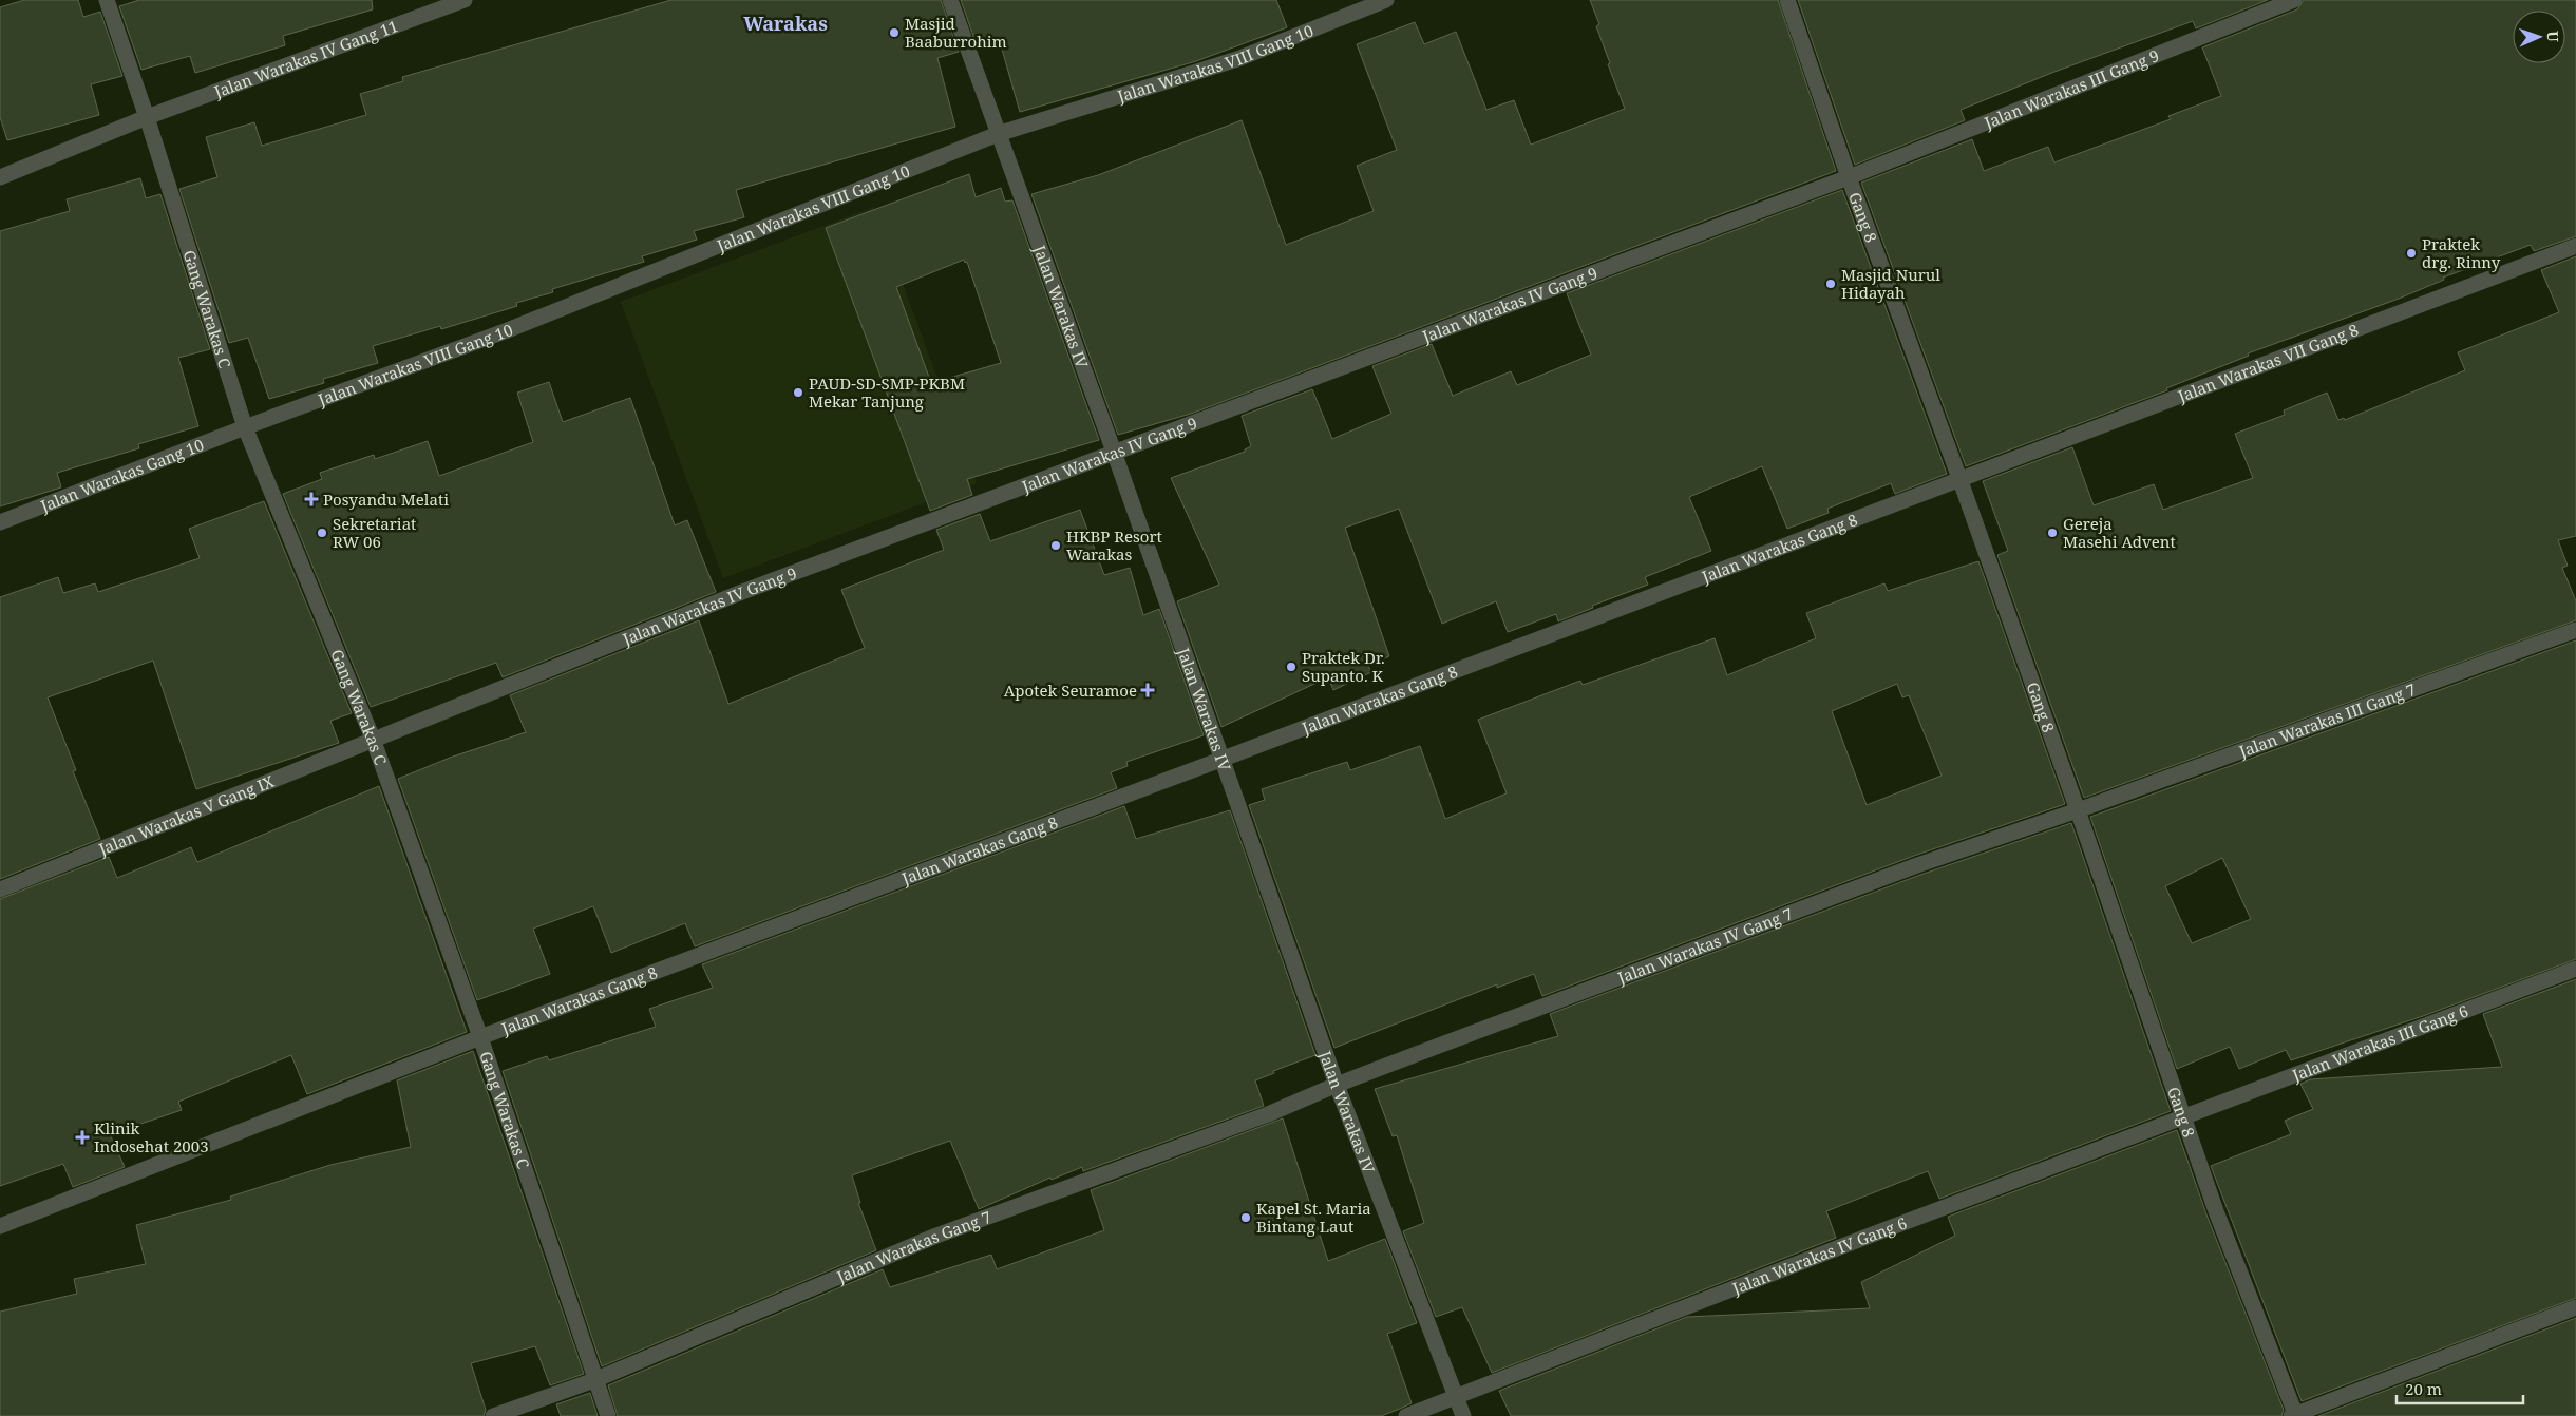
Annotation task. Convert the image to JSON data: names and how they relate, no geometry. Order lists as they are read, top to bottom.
{
  "streets": {
    "street": [
      "Jalan Warakas IV Gang 11",
      "Jalan Warakas VIII Gang 10",
      "Jalan Warakas III Gang 9",
      "Gang 8",
      "Jalan Warakas IV Gang 9",
      "Jalan Warakas IV",
      "Gang Warakas C",
      "Jalan Warakas VII Gang 8",
      "Jalan Warakas Gang 10",
      "Jalan Warakas Gang 8",
      "Jalan Warakas III Gang 7",
      "Jalan Warakas V Gang IX",
      "Jalan Warakas IV Gang 7",
      "Jalan Warakas III Gang 6",
      "Jalan Warakas Gang 7",
      "Jalan Warakas IV Gang 6"
    ]
  },
  "crossings": [
    ["Jalan Warakas IV Gang 11", "Gang Warakas C"],
    ["Jalan Warakas VIII Gang 10", "Jalan Warakas IV"],
    ["Jalan Warakas VIII Gang 10", "Gang Warakas C"],
    ["Jalan Warakas VIII Gang 10", "Jalan Warakas Gang 10"],
    ["Jalan Warakas III Gang 9", "Gang 8"],
    ["Jalan Warakas III Gang 9", "Jalan Warakas IV Gang 9"],
    ["Gang 8", "Jalan Warakas IV Gang 9"],
    ["Gang 8", "Jalan Warakas VII Gang 8"],
    ["Gang 8", "Jalan Warakas Gang 8"],
    ["Gang 8", "Jalan Warakas III Gang 7"],
    ["Gang 8", "Jalan Warakas IV Gang 7"],
    ["Gang 8", "Jalan Warakas III Gang 6"],
    ["Gang 8", "Jalan Warakas IV Gang 6"],
    ["Jalan Warakas IV Gang 9", "Jalan Warakas IV"],
    ["Jalan Warakas IV Gang 9", "Gang Warakas C"],
    ["Jalan Warakas IV Gang 9", "Jalan Warakas V Gang IX"],
    ["Jalan Warakas IV", "Jalan Warakas Gang 8"],
    ["Jalan Warakas IV", "Jalan Warakas IV Gang 7"],
    ["Jalan Warakas IV", "Jalan Warakas Gang 7"],
    ["Jalan Warakas IV", "Jalan Warakas IV Gang 6"],
    ["Gang Warakas C", "Jalan Warakas Gang 10"],
    ["Gang Warakas C", "Jalan Warakas Gang 8"],
    ["Gang Warakas C", "Jalan Warakas V Gang IX"],
    ["Gang Warakas C", "Jalan Warakas Gang 7"],
    ["Jalan Warakas VII Gang 8", "Jalan Warakas Gang 8"],
    ["Jalan Warakas III Gang 7", "Jalan Warakas IV Gang 7"],
    ["Jalan Warakas IV Gang 7", "Jalan Warakas Gang 7"],
    ["Jalan Warakas III Gang 6", "Jalan Warakas IV Gang 6"]
  ],
  "districts": ["Warakas"],
  "places": {
    "other": [
      "Masjid Baaburrohim",
      "Praktek drg. Rinny",
      "Masjid Nurul Hidayah",
      "PAUD-SD-SMP-PKBM Mekar Tanjung",
      "Sekretariat RW 06",
      "Gereja Masehi Advent",
      "HKBP Resort Warakas",
      "Praktek Dr. Supanto. K",
      "Kapel St. Maria Bintang Laut"
    ],
    "health": ["Posyandu Melati", "Apotek Seuramoe", "Klinik Indosehat 2003"]
  },
  "scale_bar": "20 m",
  "north": "right"
}
